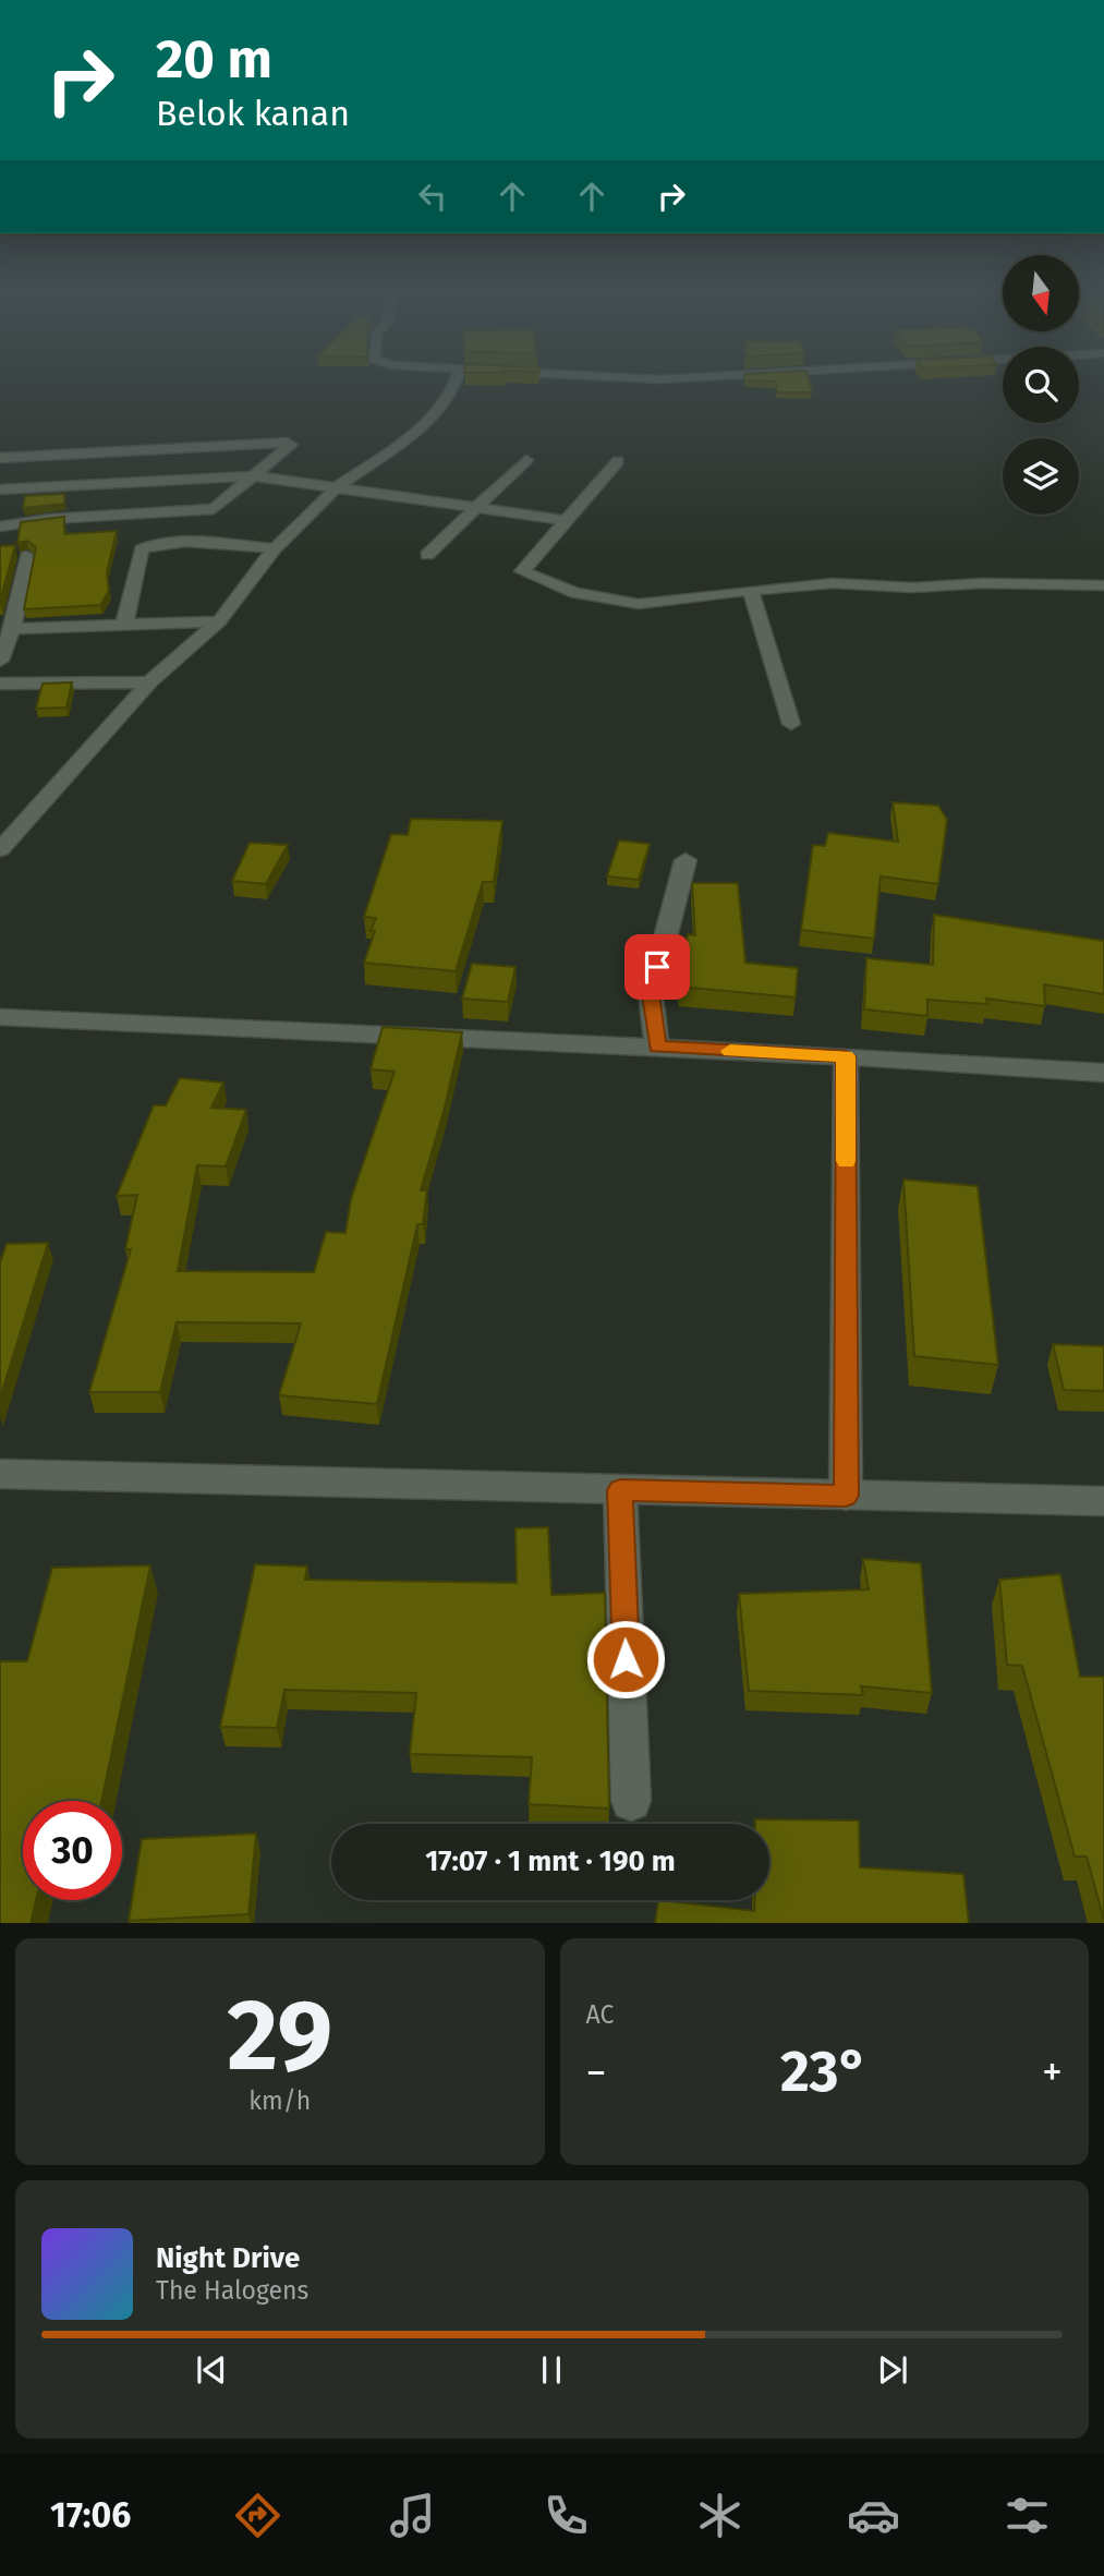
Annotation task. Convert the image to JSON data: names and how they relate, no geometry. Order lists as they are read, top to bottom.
{
  "north": "bottom",
  "page": {
    "turn": ["20 m", "Belok kanan"],
    "limit": "30",
    "trip": "17:07 · 1 mnt · 190 m",
    "tile": [
      ["29", "km/h"],
      "AC"
    ],
    "heat": ["−", "23°", "+"],
    "song": ["Night Drive", "The Halogens"],
    "tabs": "17:06"
  }
}
